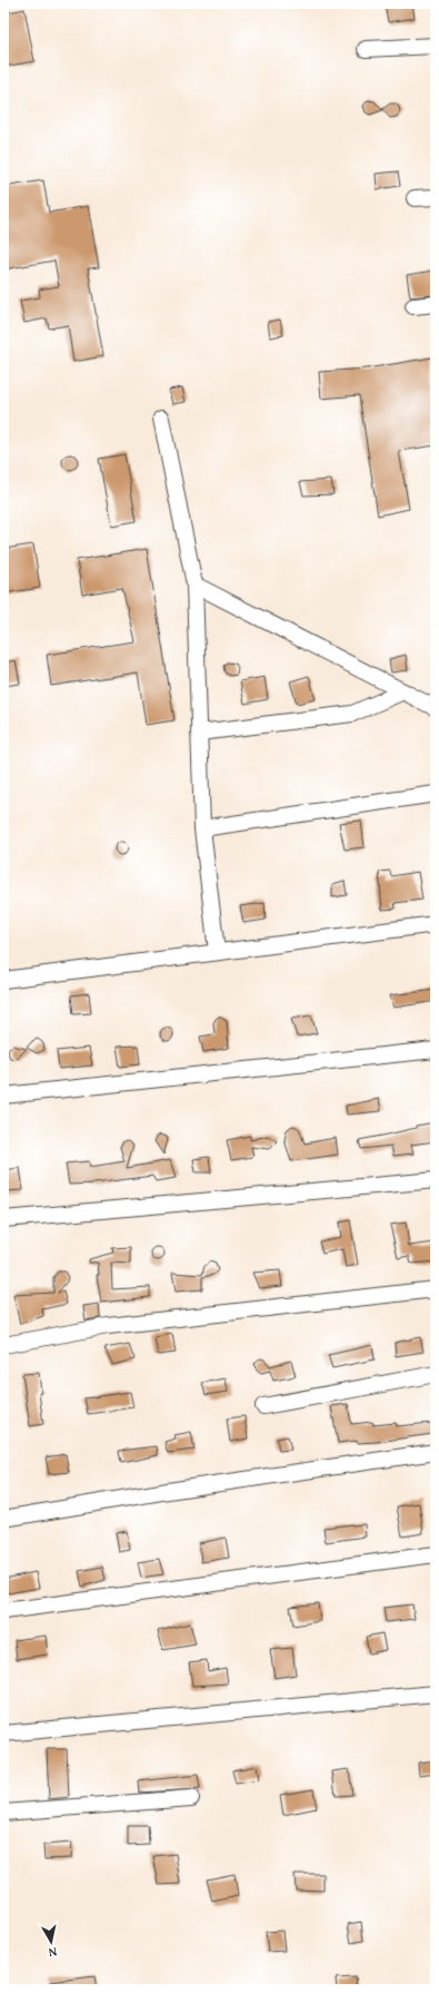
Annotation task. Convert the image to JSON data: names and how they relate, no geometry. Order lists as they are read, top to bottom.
{
  "north": "bottom"
}
